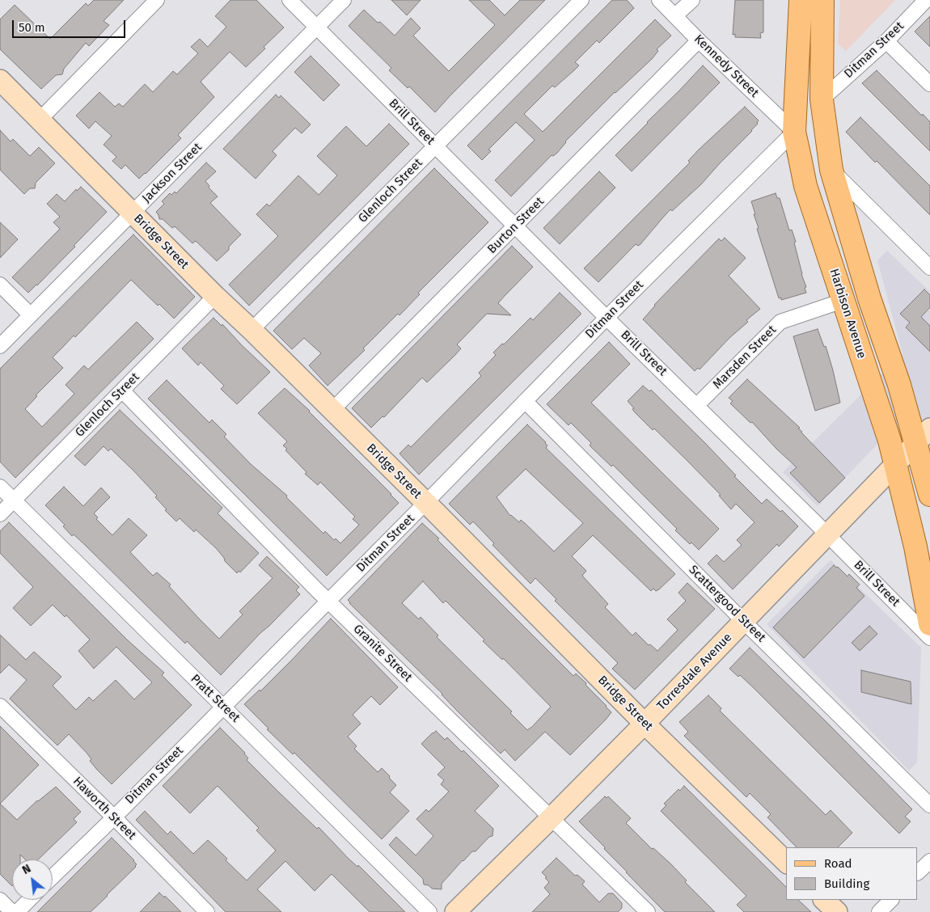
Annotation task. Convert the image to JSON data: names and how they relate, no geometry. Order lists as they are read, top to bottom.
{
  "streets": {
    "main road": ["Bridge Street", "Harbison Avenue", "Torresdale Avenue"],
    "street": [
      "Ditman Street",
      "Kennedy Street",
      "Brill Street",
      "Jackson Street",
      "Glenloch Street",
      "Burton Street",
      "Marsden Street",
      "Scattergood Street",
      "Granite Street",
      "Pratt Street",
      "Haworth Street"
    ]
  },
  "crossings": [
    ["Ditman Street", "Kennedy Street"],
    ["Ditman Street", "Brill Street"],
    ["Ditman Street", "Bridge Street"],
    ["Ditman Street", "Harbison Avenue"],
    ["Ditman Street", "Scattergood Street"],
    ["Ditman Street", "Granite Street"],
    ["Ditman Street", "Pratt Street"],
    ["Ditman Street", "Haworth Street"],
    ["Kennedy Street", "Burton Street"],
    ["Kennedy Street", "Harbison Avenue"],
    ["Brill Street", "Jackson Street"],
    ["Brill Street", "Glenloch Street"],
    ["Brill Street", "Burton Street"],
    ["Brill Street", "Marsden Street"],
    ["Brill Street", "Torresdale Avenue"],
    ["Jackson Street", "Bridge Street"],
    ["Glenloch Street", "Bridge Street"],
    ["Glenloch Street", "Granite Street"],
    ["Glenloch Street", "Pratt Street"],
    ["Burton Street", "Bridge Street"],
    ["Bridge Street", "Torresdale Avenue"],
    ["Harbison Avenue", "Marsden Street"],
    ["Harbison Avenue", "Torresdale Avenue"],
    ["Scattergood Street", "Torresdale Avenue"],
    ["Granite Street", "Torresdale Avenue"]
  ],
  "legend": ["Road", "Building"],
  "scale_bar": "50 m",
  "north": "top left"
}
